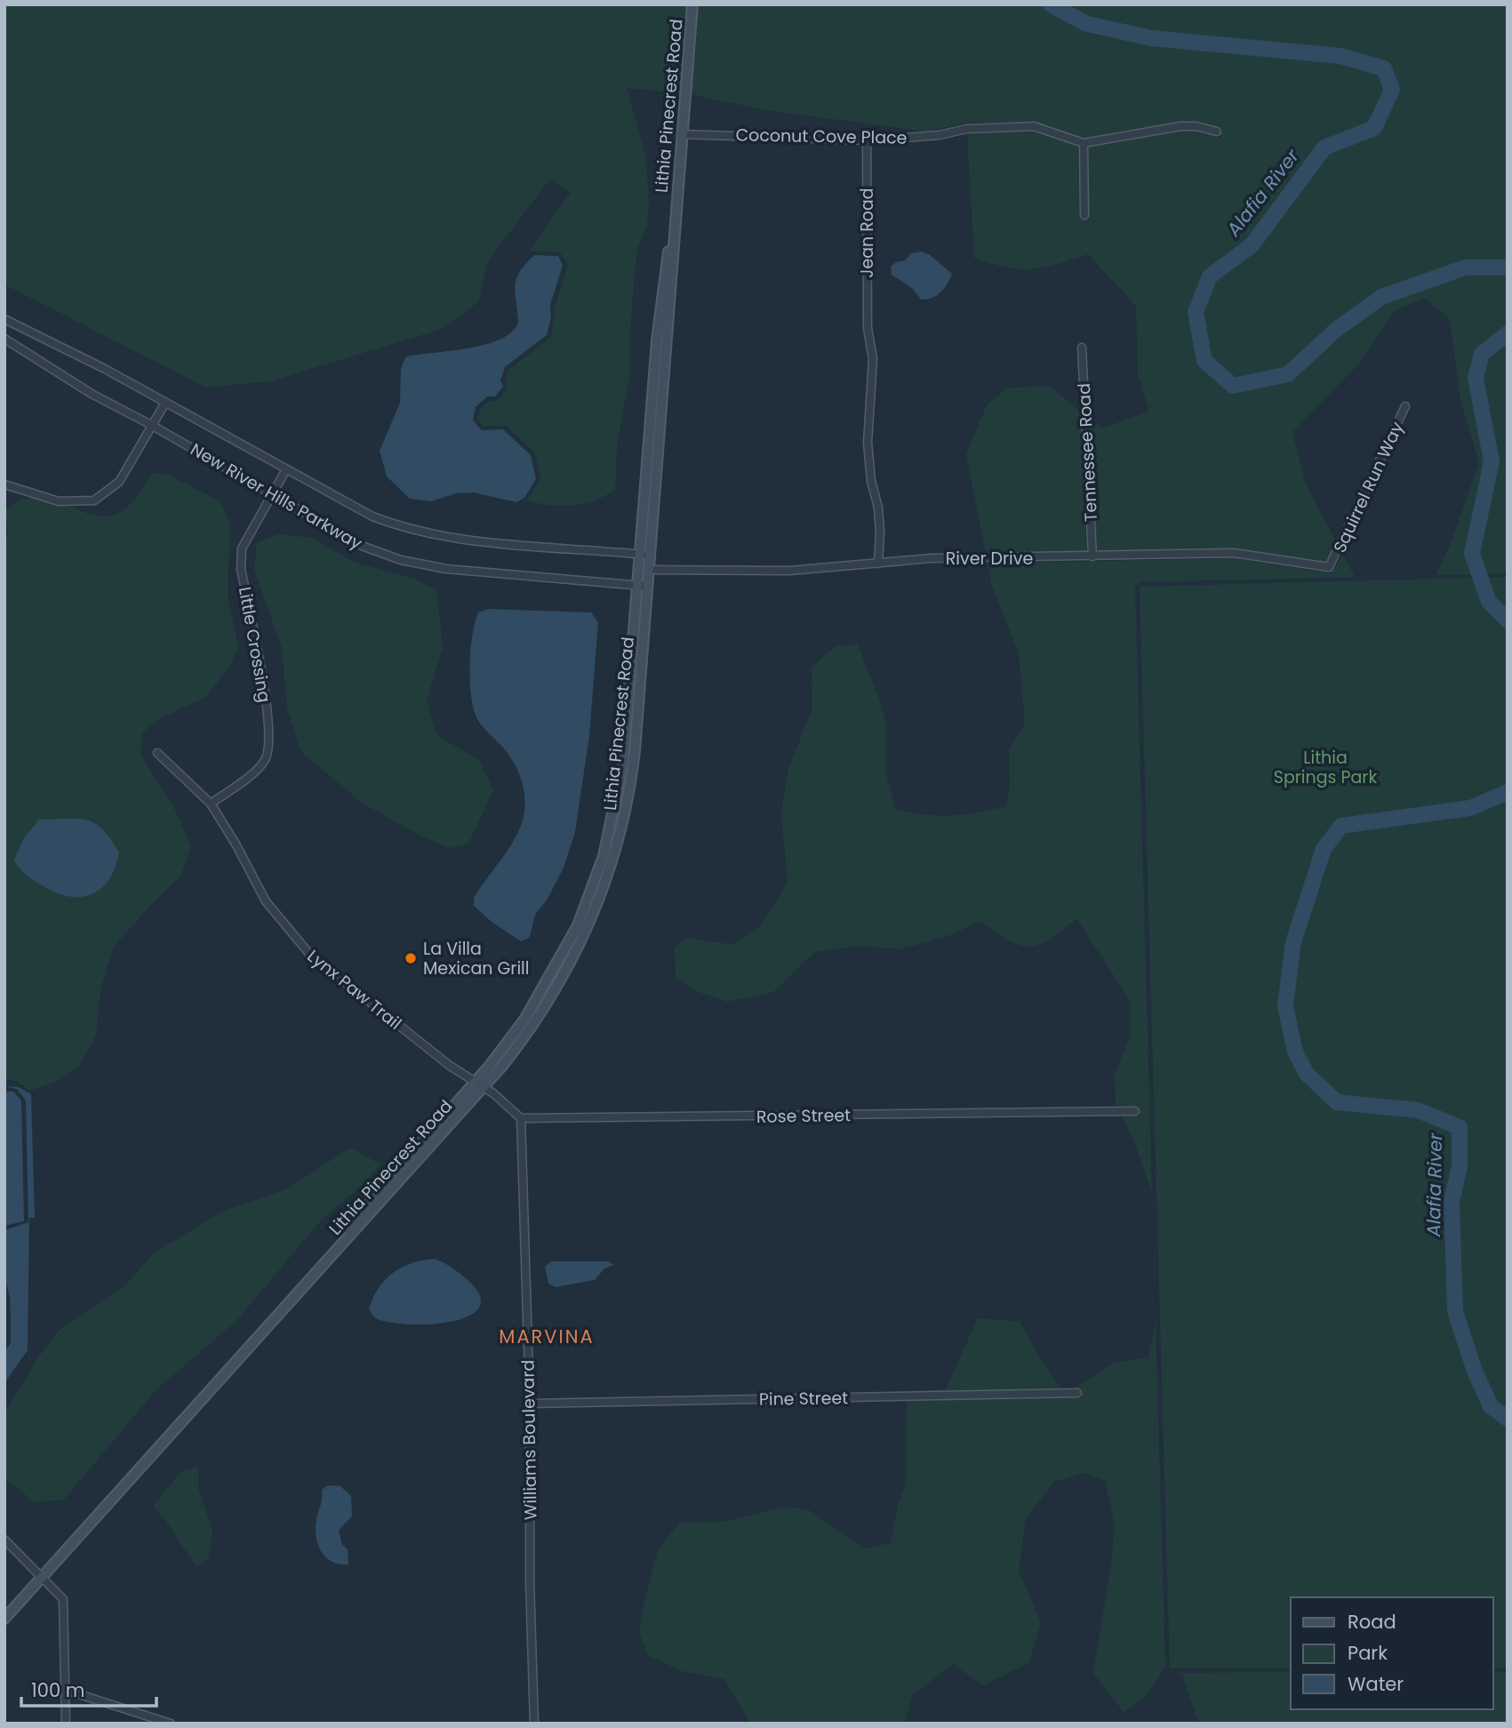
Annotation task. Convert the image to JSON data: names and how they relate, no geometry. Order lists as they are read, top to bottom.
{
  "streets": {
    "main road": ["Lithia Pinecrest Road"],
    "street": [
      "Coconut Cove Place",
      "Jean Road",
      "Tennessee Road",
      "Squirrel Run Way",
      "New River Hills Parkway",
      "River Drive",
      "Little Crossing",
      "Lynx Paw Trail",
      "Rose Street",
      "Pine Street",
      "Williams Boulevard"
    ]
  },
  "crossings": [
    ["Lithia Pinecrest Road", "Coconut Cove Place"],
    ["Lithia Pinecrest Road", "New River Hills Parkway"],
    ["Lithia Pinecrest Road", "River Drive"],
    ["Lithia Pinecrest Road", "Lynx Paw Trail"],
    ["Coconut Cove Place", "Jean Road"],
    ["Jean Road", "River Drive"],
    ["Tennessee Road", "River Drive"],
    ["Squirrel Run Way", "River Drive"],
    ["New River Hills Parkway", "Little Crossing"],
    ["Little Crossing", "Lynx Paw Trail"],
    ["Rose Street", "Williams Boulevard"],
    ["Pine Street", "Williams Boulevard"]
  ],
  "districts": ["MARVINA"],
  "water": ["Alafia River"],
  "parks": ["Lithia Springs Park"],
  "places": ["La Villa Mexican Grill"],
  "legend": ["Road", "Park", "Water"],
  "scale_bar": "100 m"
}
